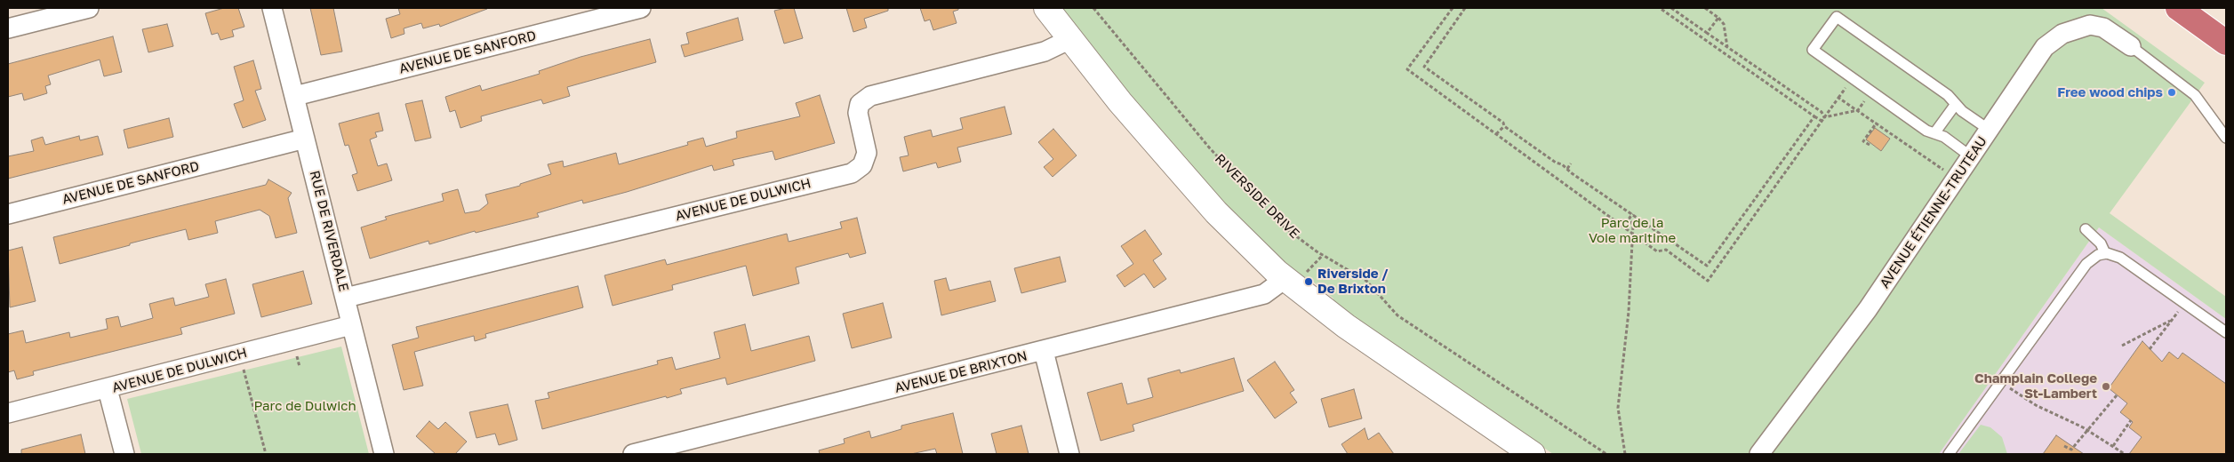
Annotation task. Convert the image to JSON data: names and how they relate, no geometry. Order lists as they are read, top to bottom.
{
  "streets": {
    "street": [
      "AVENUE DE SANFORD",
      "AVENUE DE DULWICH",
      "AVENUE ÉTIENNE-TRUTEAU",
      "RUE DE RIVERDALE",
      "AVENUE DE BRIXTON"
    ],
    "path": ["RIVERSIDE DRIVE"]
  },
  "crossings": [
    ["AVENUE DE SANFORD", "RUE DE RIVERDALE"],
    ["AVENUE DE DULWICH", "RUE DE RIVERDALE"]
  ],
  "parks": ["Parc de la Voie maritime", "Parc de Dulwich"],
  "places": ["Free wood chips", "Riverside / De Brixton", "Champlain College St-Lambert"]
}
